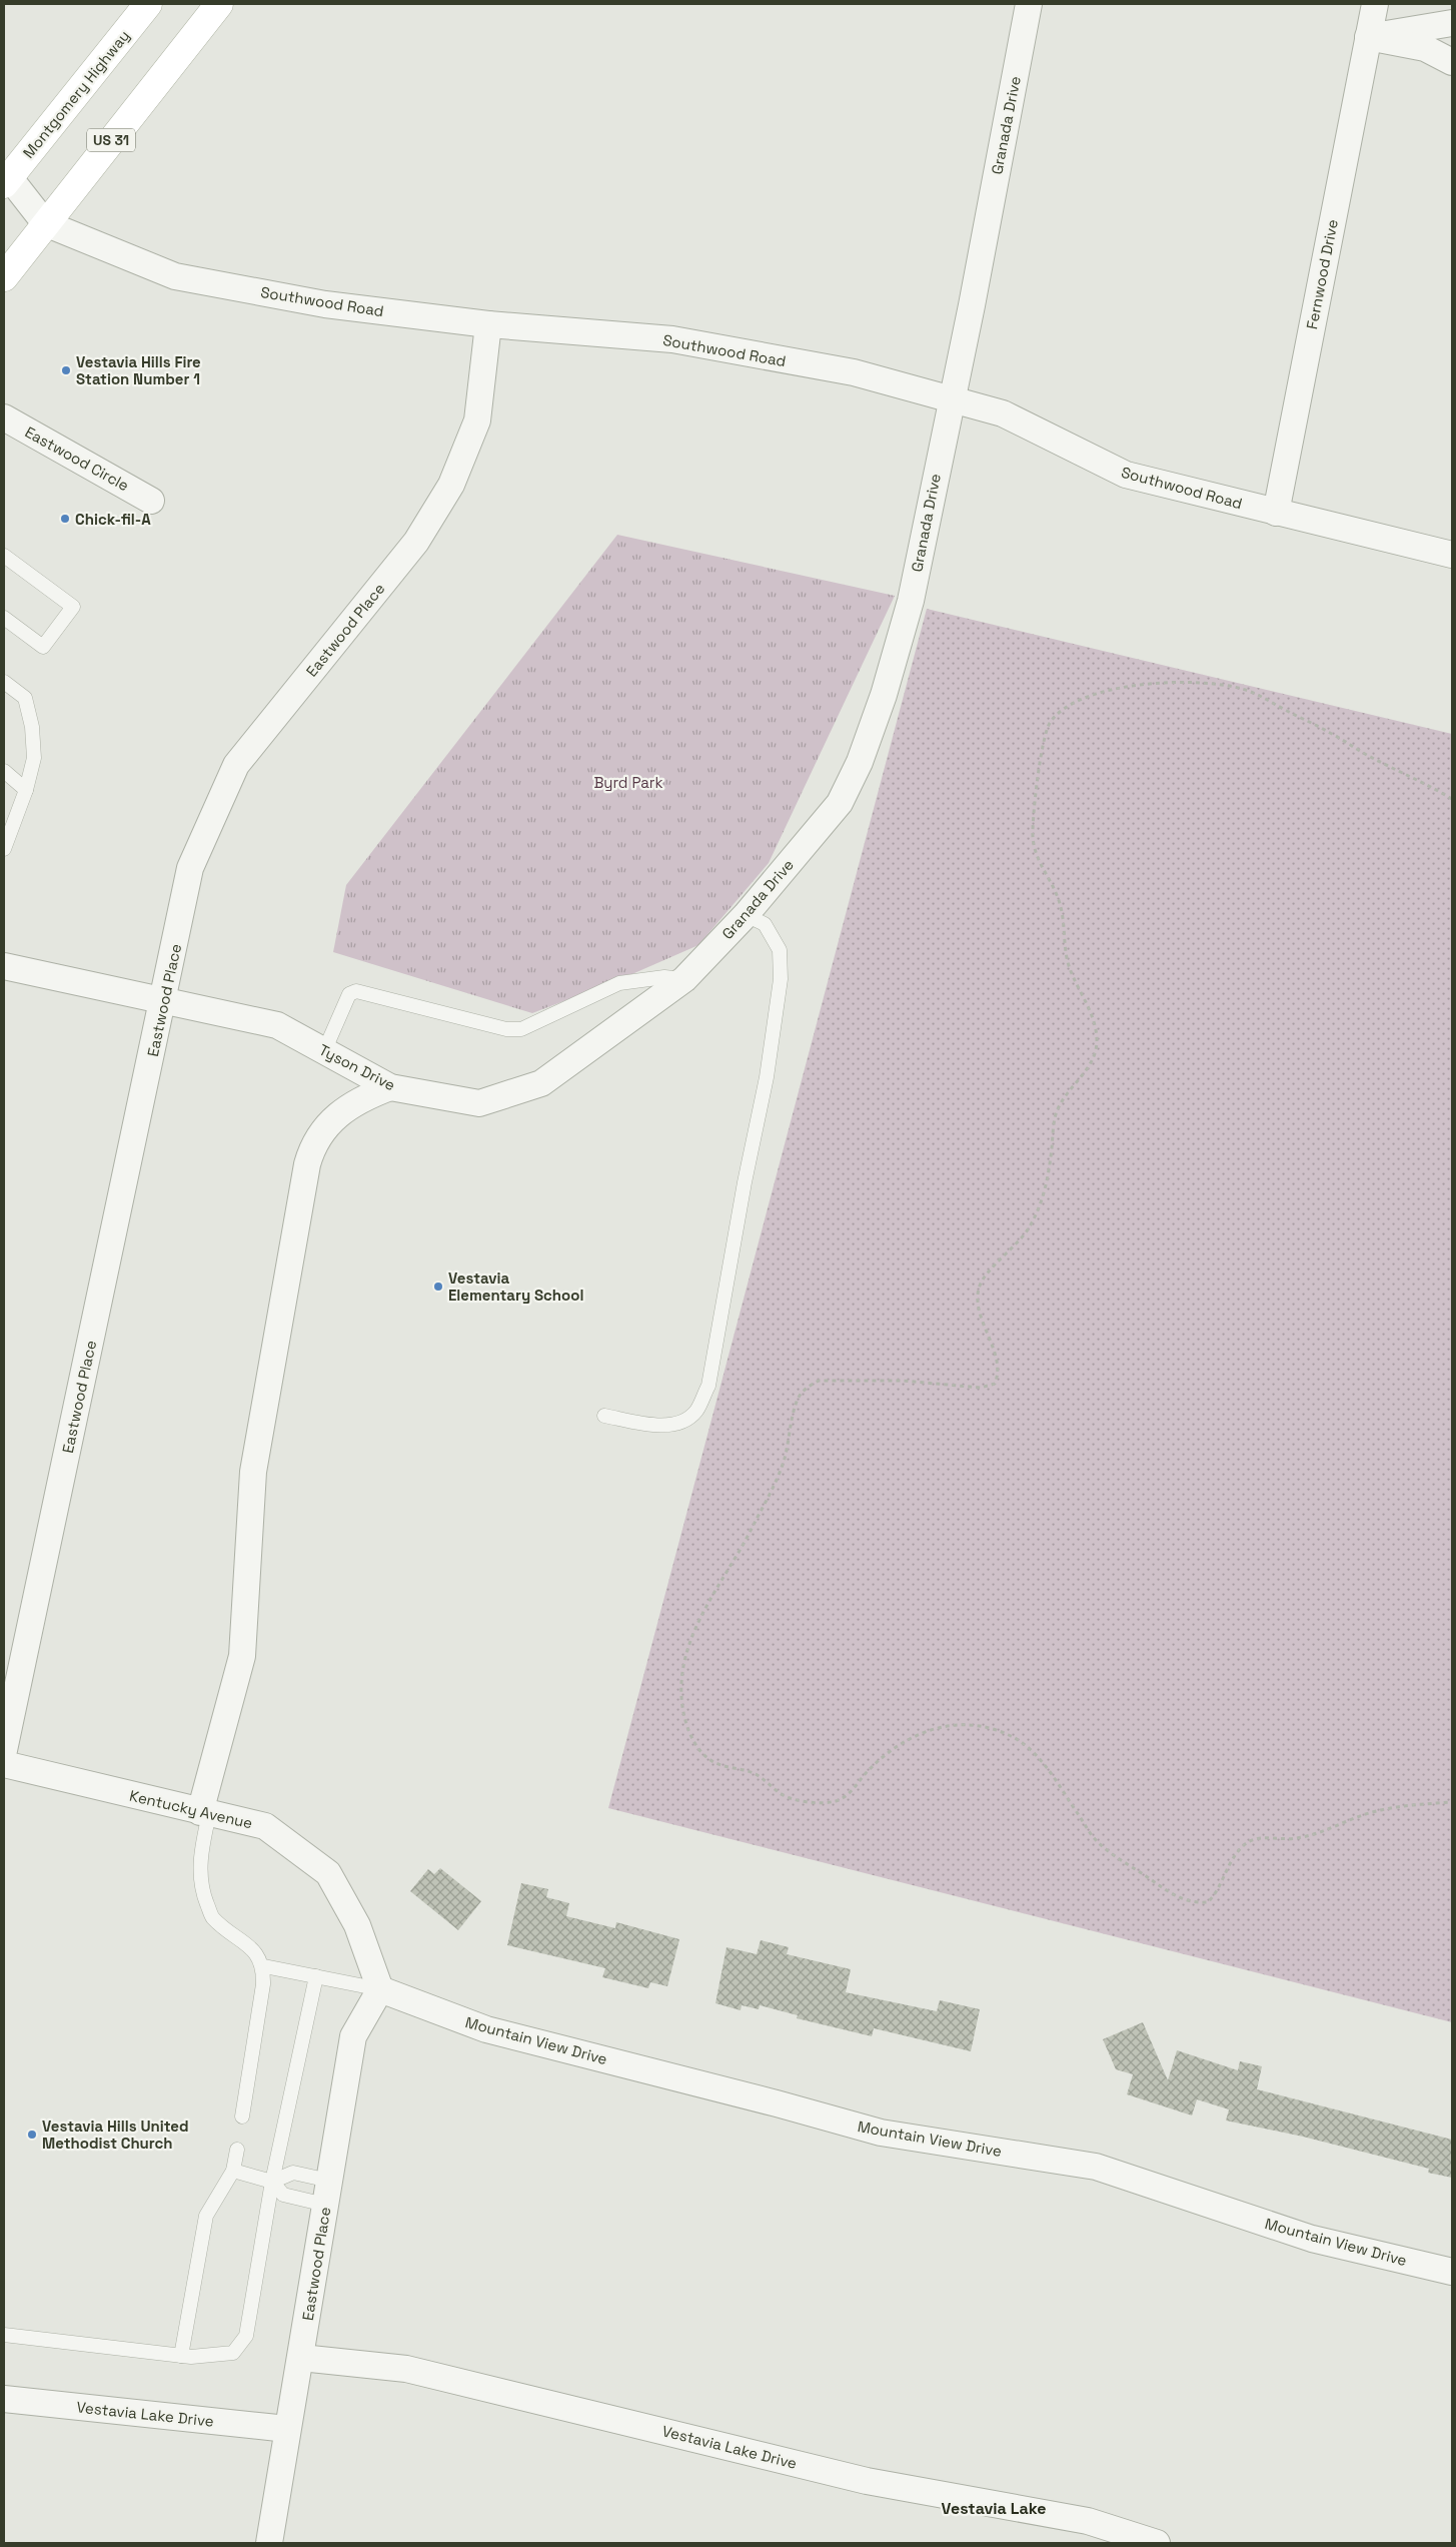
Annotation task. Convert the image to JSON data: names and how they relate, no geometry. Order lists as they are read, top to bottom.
{
  "streets": {
    "main road": ["Montgomery Highway", "US 31"],
    "street": [
      "Granada Drive",
      "Fernwood Drive",
      "Southwood Road",
      "Eastwood Circle",
      "Eastwood Place",
      "Tyson Drive",
      "Kentucky Avenue",
      "Mountain View Drive",
      "Vestavia Lake Drive"
    ]
  },
  "crossings": [
    ["Granada Drive", "Southwood Road"],
    ["Granada Drive", "Tyson Drive"],
    ["US 31", "Southwood Road"],
    ["Fernwood Drive", "Southwood Road"],
    ["Southwood Road", "Eastwood Place"],
    ["Eastwood Place", "Tyson Drive"],
    ["Eastwood Place", "Kentucky Avenue"],
    ["Eastwood Place", "Mountain View Drive"],
    ["Eastwood Place", "Vestavia Lake Drive"],
    ["Kentucky Avenue", "Mountain View Drive"]
  ],
  "districts": ["Vestavia Lake"],
  "parks": ["Byrd Park"],
  "places": [
    "Vestavia Hills Fire Station Number 1",
    "Chick-fil-A",
    "Vestavia Elementary School",
    "Vestavia Hills United Methodist Church"
  ]
}
